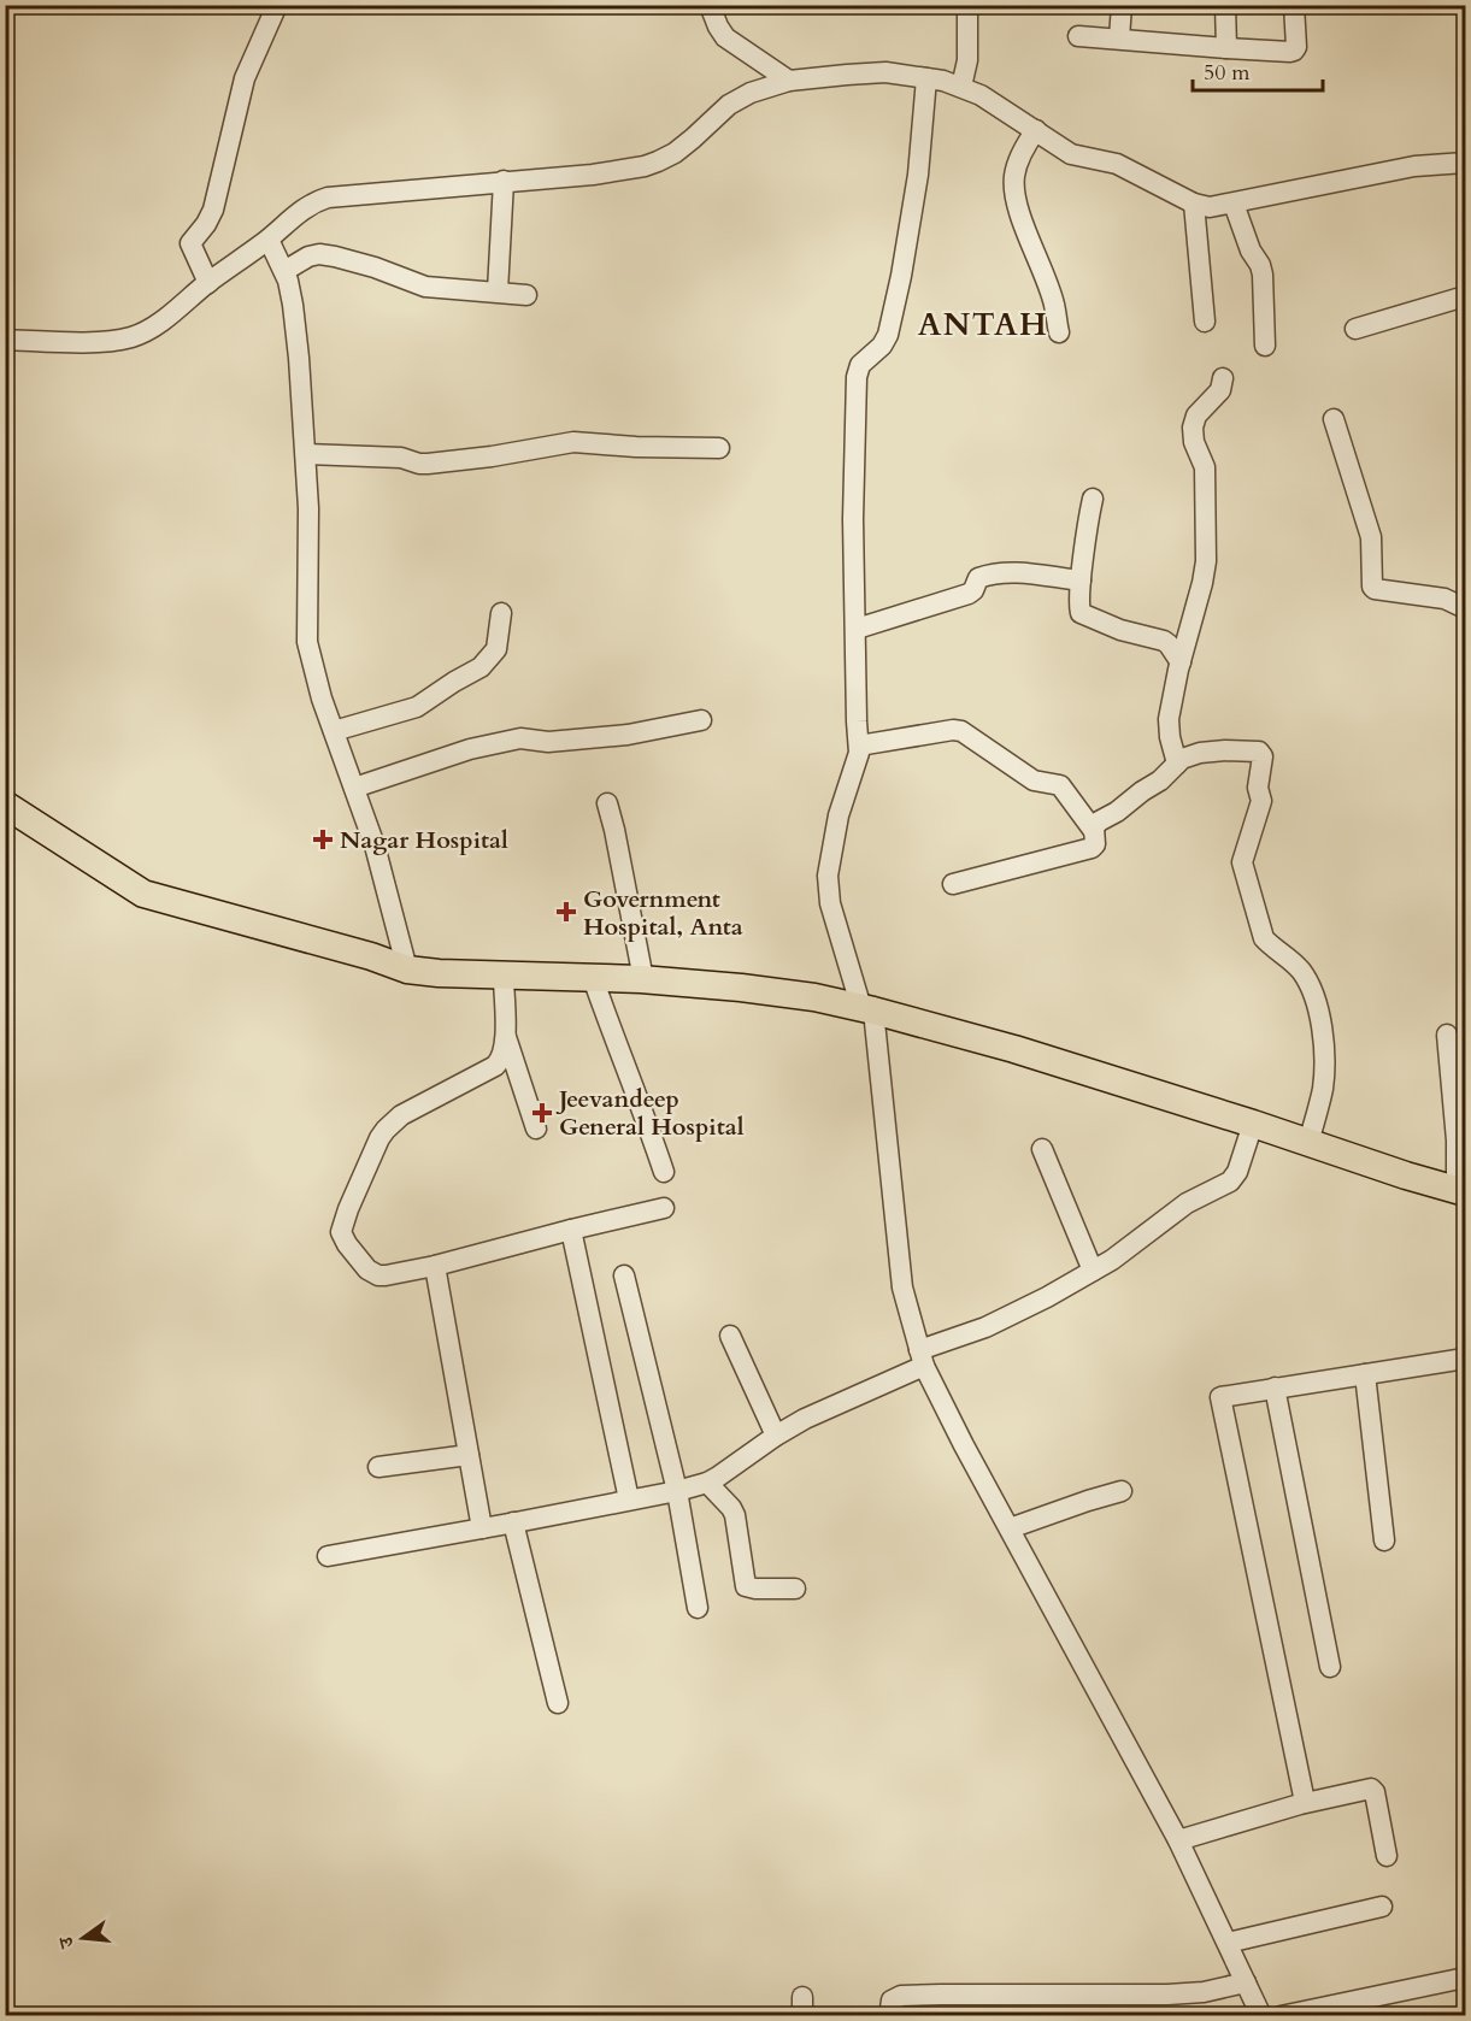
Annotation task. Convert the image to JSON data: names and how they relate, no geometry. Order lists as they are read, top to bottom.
{
  "districts": ["ANTAH"],
  "places": {
    "health": ["Nagar Hospital", "Government Hospital, Anta", "Jeevandeep General Hospital"]
  },
  "scale_bar": "50 m",
  "north": "left"
}
